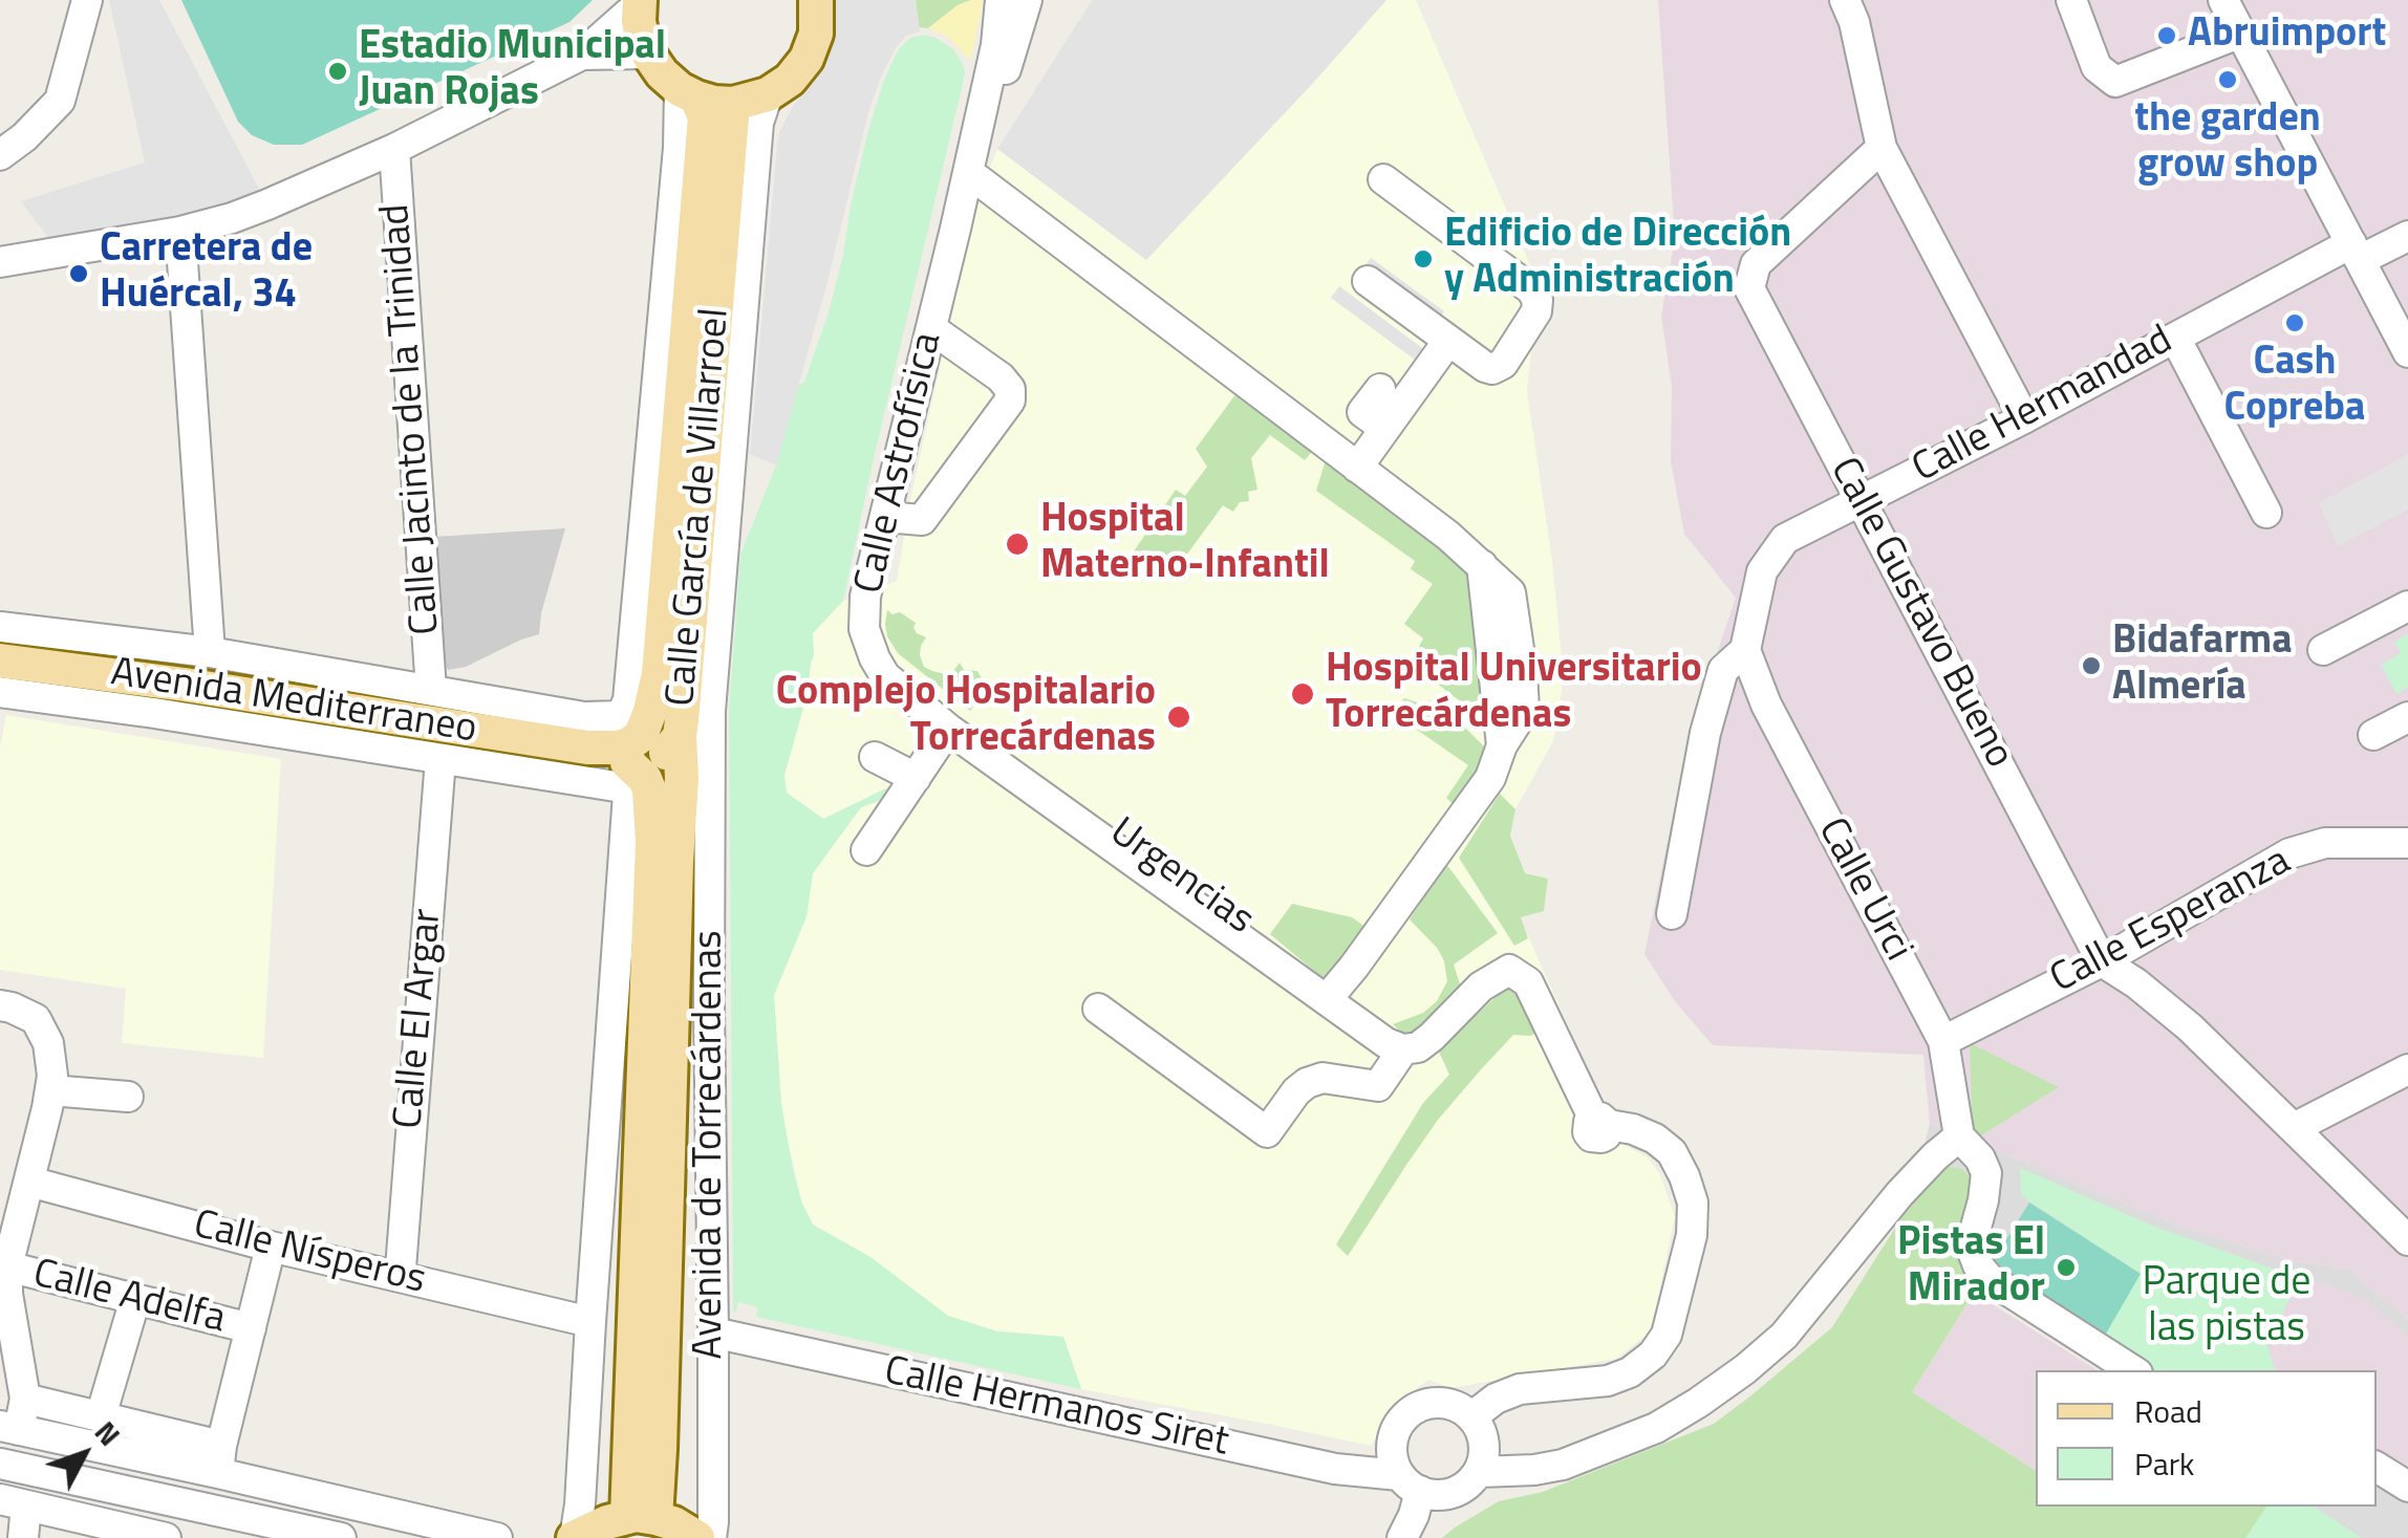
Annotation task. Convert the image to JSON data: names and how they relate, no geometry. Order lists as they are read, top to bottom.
{
  "streets": {
    "main road": ["Calle García de Villarroel", "Avenida Mediterraneo", "Avenida de Torrecárdenas"],
    "street": [
      "Calle Hermandad",
      "Calle Jacinto de la Trinidad",
      "Calle Astrofísica",
      "Calle Gustavo Bueno",
      "Calle Urci",
      "Calle Esperanza",
      "Calle El Argar",
      "Calle Nísperos",
      "Calle Adelfa",
      "Calle Hermanos Siret"
    ]
  },
  "crossings": [
    ["Calle Hermandad", "Calle Gustavo Bueno"],
    ["Calle Hermandad", "Calle Urci"],
    ["Calle Jacinto de la Trinidad", "Calle García de Villarroel"],
    ["Calle García de Villarroel", "Avenida Mediterraneo"],
    ["Calle García de Villarroel", "Avenida de Torrecárdenas"],
    ["Calle Gustavo Bueno", "Calle Esperanza"],
    ["Calle Urci", "Calle Esperanza"],
    ["Calle El Argar", "Calle Nísperos"],
    ["Avenida de Torrecárdenas", "Calle Hermanos Siret"]
  ],
  "parks": ["Parque de las pistas"],
  "places": [
    "Abruimport",
    "Estadio Municipal Juan Rojas",
    "the garden grow shop",
    "Edificio de Dirección y Administración",
    "Carretera de Huércal, 34",
    "Cash Copreba",
    "Hospital Materno-Infantil",
    "Bidafarma Almería",
    "Hospital Universitario Torrecárdenas",
    "Complejo Hospitalario Torrecárdenas",
    "Pistas El Mirador"
  ],
  "legend": ["Road", "Park"],
  "north": "top right"
}
